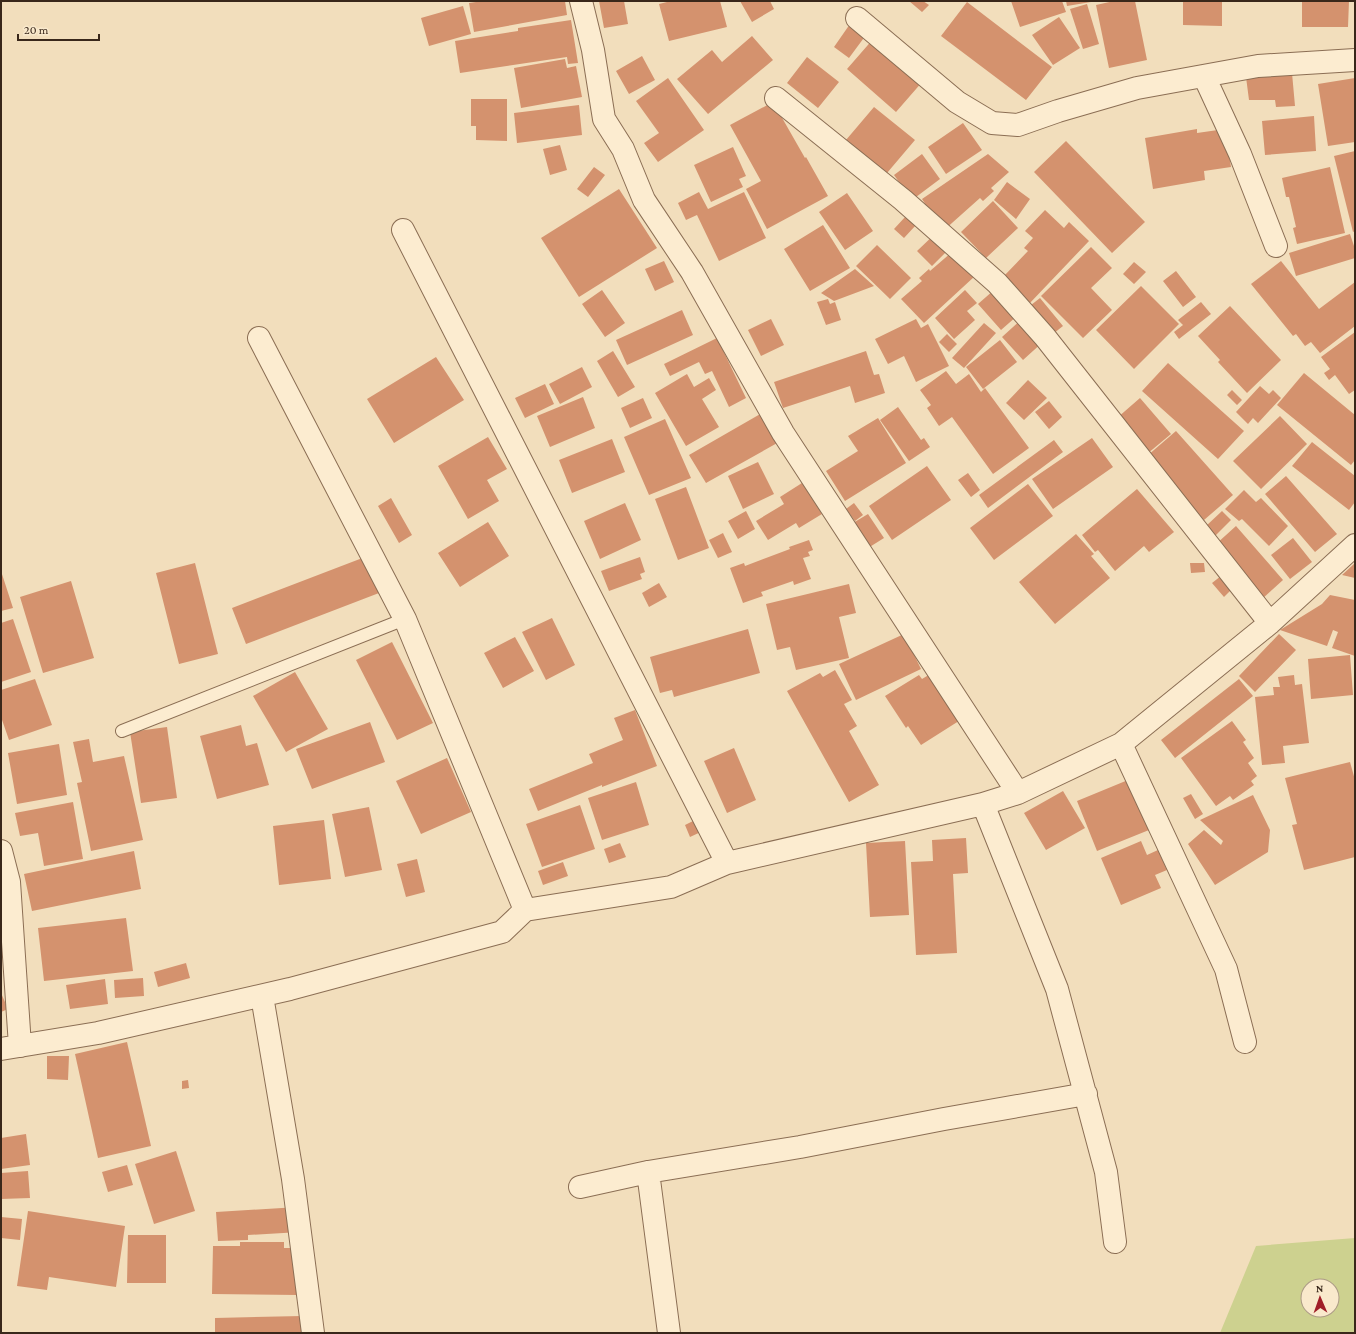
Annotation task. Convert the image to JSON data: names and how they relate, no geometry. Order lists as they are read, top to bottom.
{
  "scale_bar": "20 m",
  "north": "top"
}
